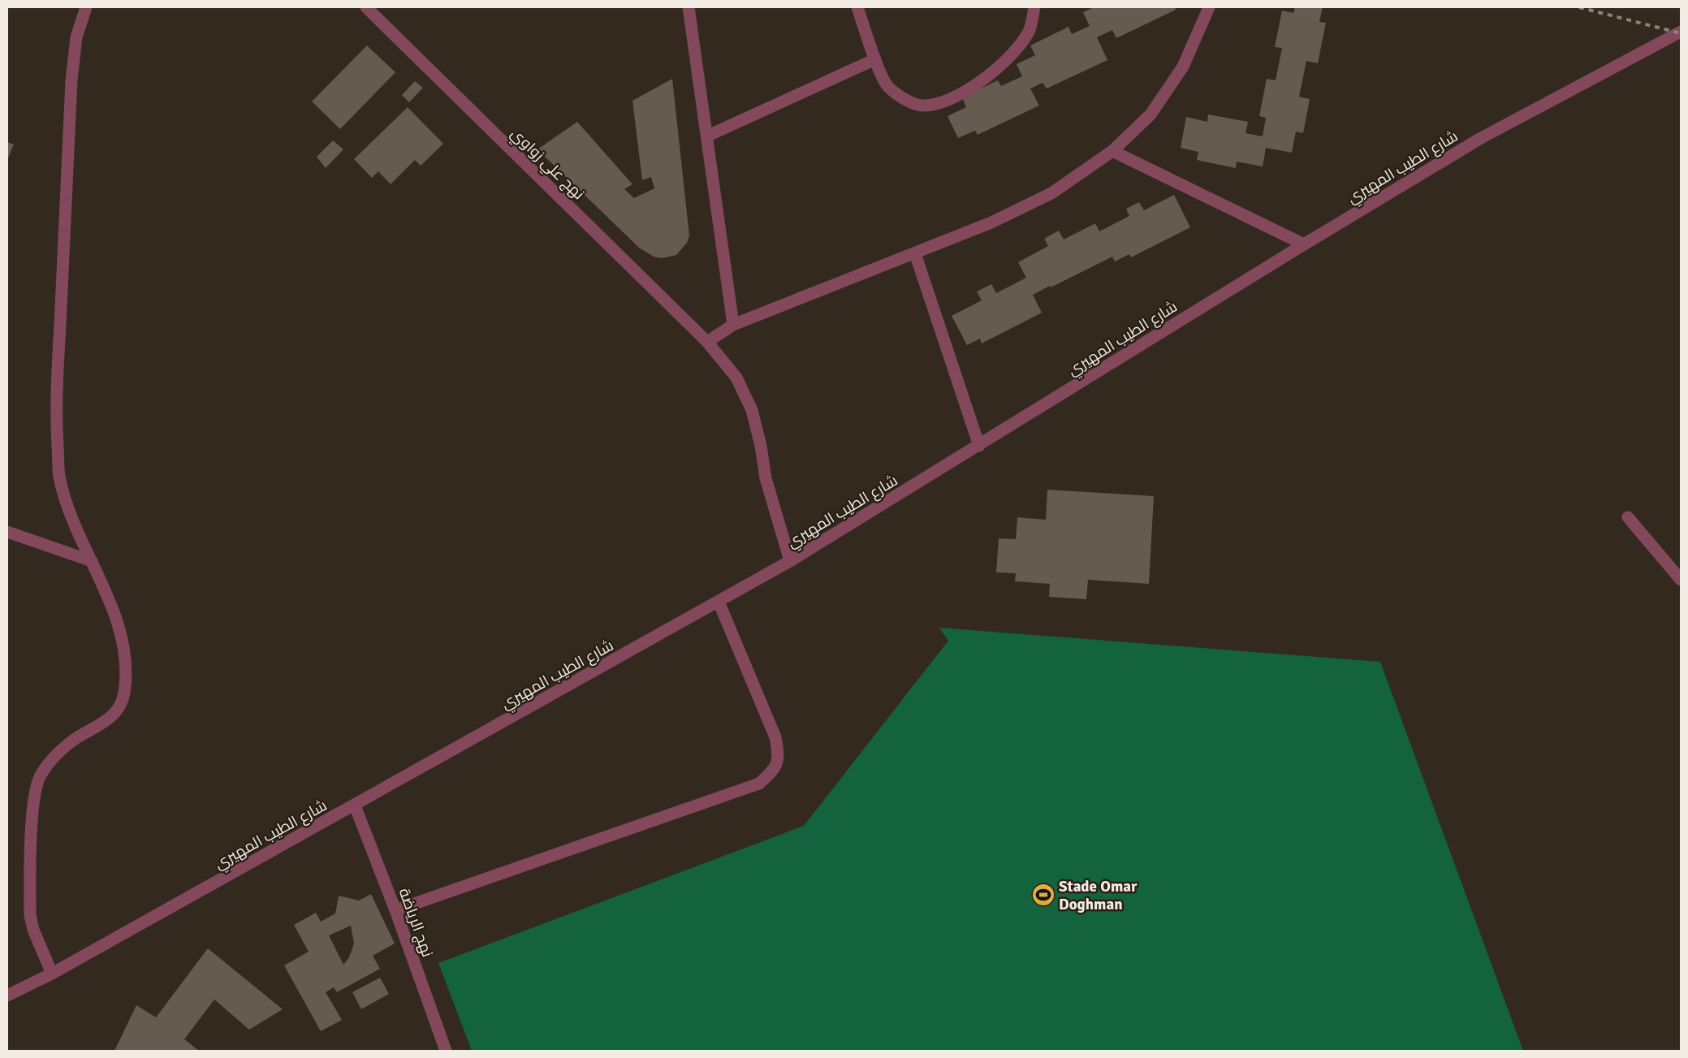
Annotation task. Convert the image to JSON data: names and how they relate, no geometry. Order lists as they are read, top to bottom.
{
  "streets": {
    "street": ["نهج علي زواوي", "شارع الطيب المهيري", "نهج الرياضة"]
  },
  "crossings": [
    ["نهج علي زواوي", "شارع الطيب المهيري"],
    ["شارع الطيب المهيري", "نهج الرياضة"]
  ],
  "places": {
    "sports": ["Stade Omar Doghman"]
  }
}
